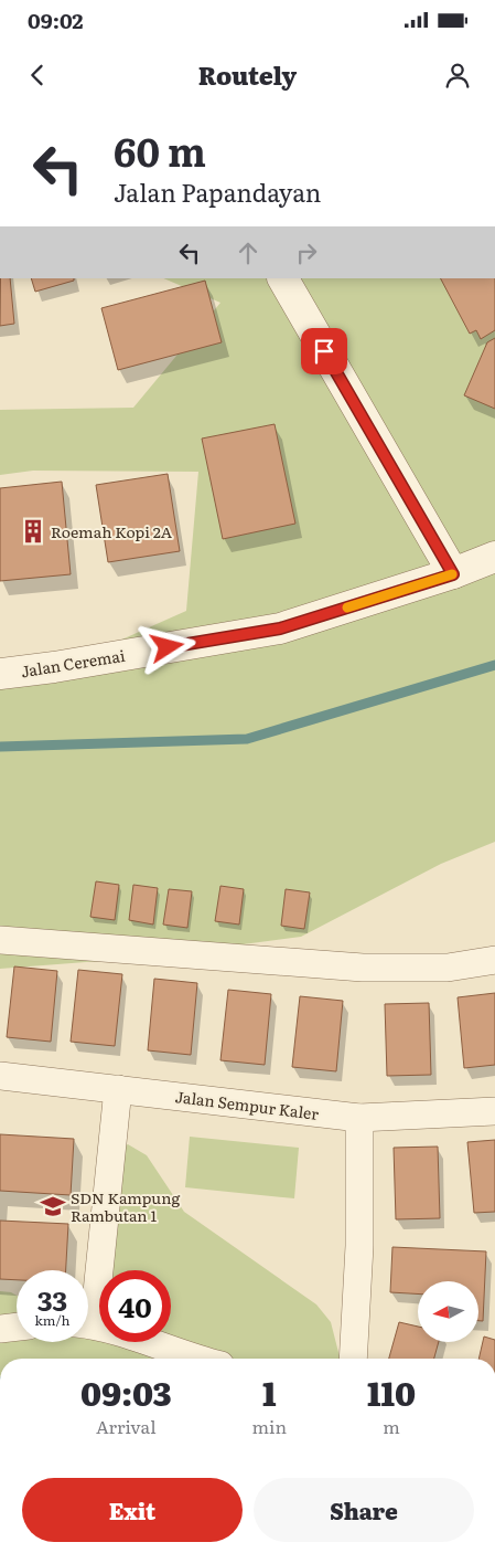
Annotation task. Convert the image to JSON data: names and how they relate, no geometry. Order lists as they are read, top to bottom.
{
  "streets": {
    "street": ["Jalan Ceremai", "Jalan Sempur Kaler"]
  },
  "places": {
    "building": ["Roemah Kopi 2A"],
    "school or university": ["SDN Kampung Rambutan 1"]
  },
  "north": "left",
  "page": {
    "status": "09:02",
    "header": "Routely",
    "turn": ["60 m", "Jalan Papandayan"],
    "speed": "33 km/h",
    "limit": "40",
    "eta": [
      "09:03",
      "Arrival",
      "1",
      "min",
      "110",
      "m"
    ],
    "buttons": ["Exit", "Share"]
  }
}
